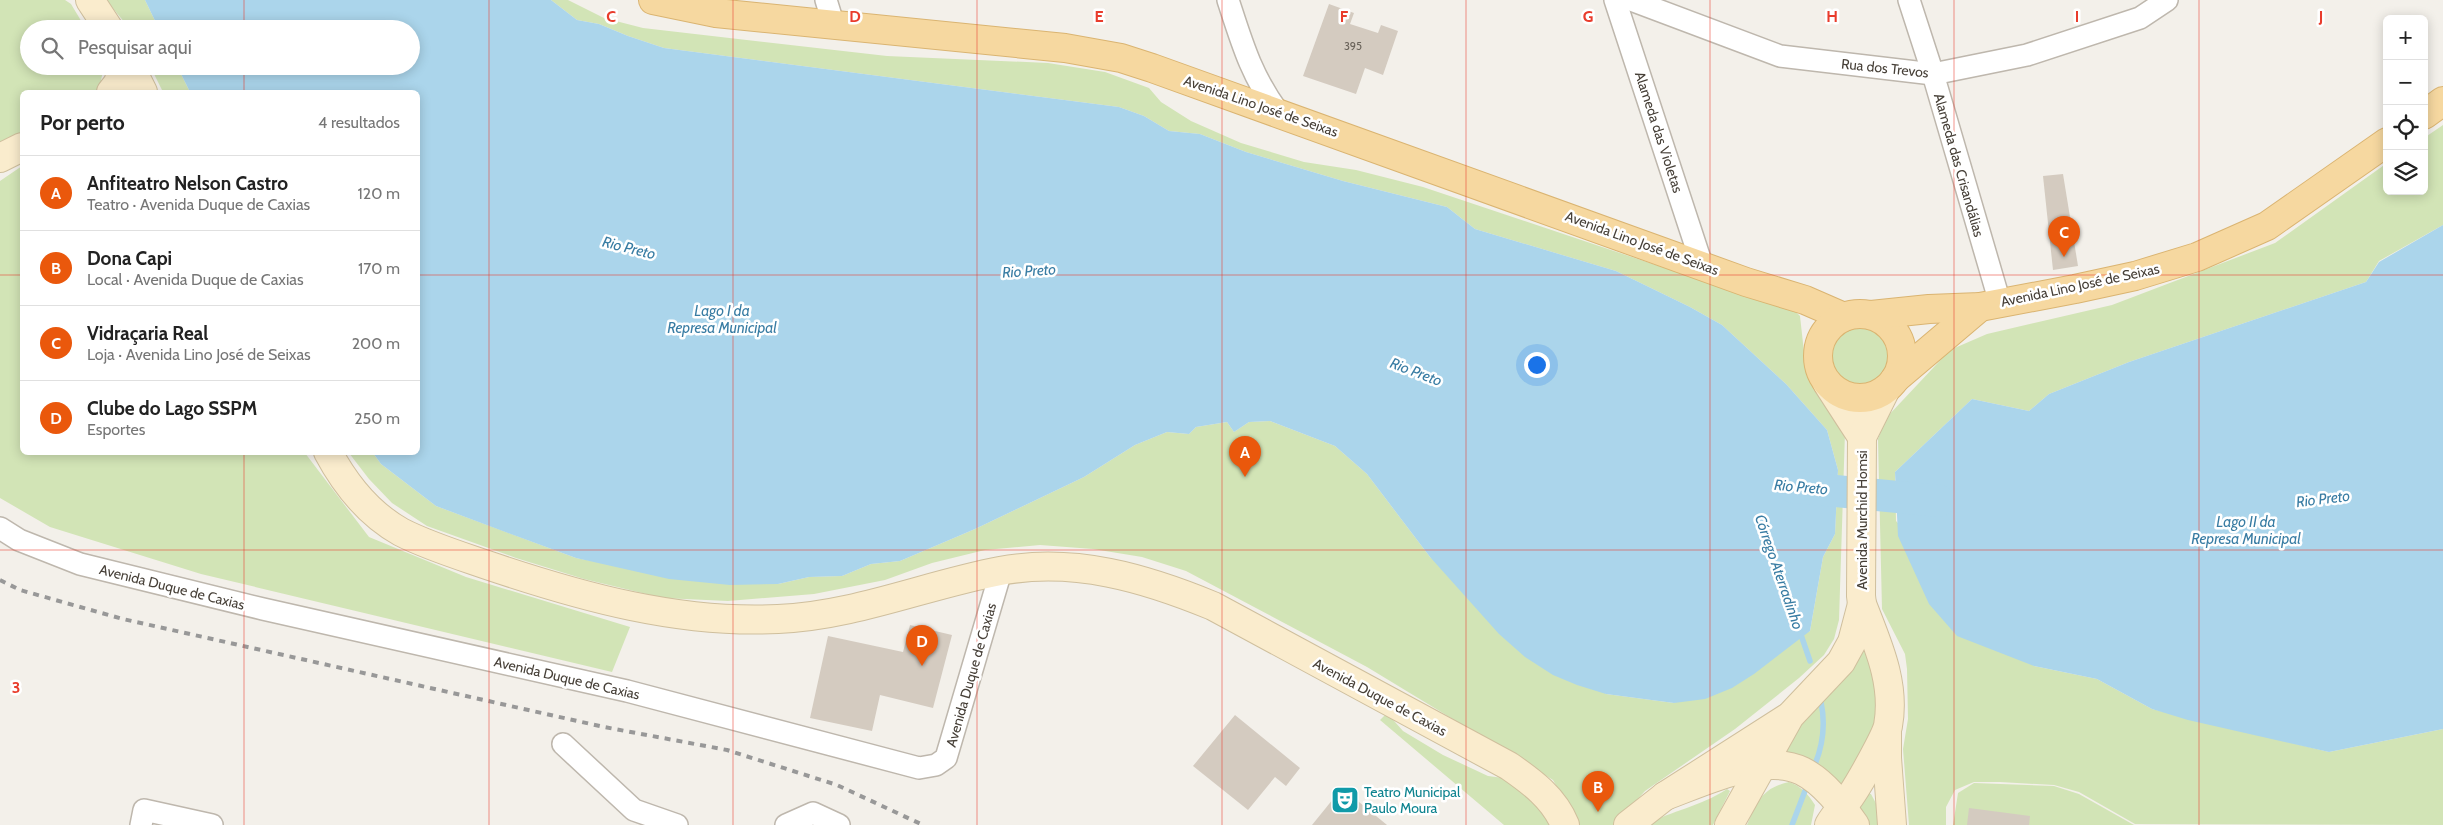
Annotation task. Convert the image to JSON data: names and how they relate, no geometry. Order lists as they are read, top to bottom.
{
  "streets": {
    "main road": ["Avenida Lino José de Seixas", "Avenida Murchid Homsi", "Avenida Duque de Caxias"],
    "street": ["Rua dos Trevos", "Alameda das Violetas", "Alameda das Crisandálias"]
  },
  "crossings": [
    ["Rua dos Trevos", "Alameda das Crisandálias"],
    ["Avenida Lino José de Seixas", "Alameda das Violetas"],
    ["Avenida Lino José de Seixas", "Alameda das Crisandálias"],
    ["Avenida Lino José de Seixas", "Avenida Murchid Homsi"]
  ],
  "water": [
    "Rio Preto",
    "Lago I da Represa Municipal",
    "Lago II da Represa Municipal",
    "Córrego Aterradinho"
  ],
  "places": {
    "theatre": ["Teatro Municipal Paulo Moura"]
  },
  "house_numbers": ["395"],
  "page": {
    "map_buttons": ["+", "−"],
    "search": "Pesquisar aqui",
    "heading": ["Por perto", "4 resultados"],
    "list": [
      {
        "mark": "A",
        "name": "Anfiteatro Nelson Castro",
        "note": "Teatro · Avenida Duque de Caxias",
        "value": "120 m"
      },
      {
        "mark": "B",
        "name": "Dona Capi",
        "note": "Local · Avenida Duque de Caxias",
        "value": "170 m"
      },
      {
        "mark": "C",
        "name": "Vidraçaria Real",
        "note": "Loja · Avenida Lino José de Seixas",
        "value": "200 m"
      },
      {
        "mark": "D",
        "name": "Clube do Lago SSPM",
        "note": "Esportes",
        "value": "250 m"
      }
    ],
    "pins": [
      "C",
      "A",
      "D",
      "B"
    ]
  },
  "grid": {
    "columns": [
      "C",
      "D",
      "E",
      "F",
      "G",
      "H",
      "I",
      "J"
    ],
    "rows": ["3"]
  }
}
